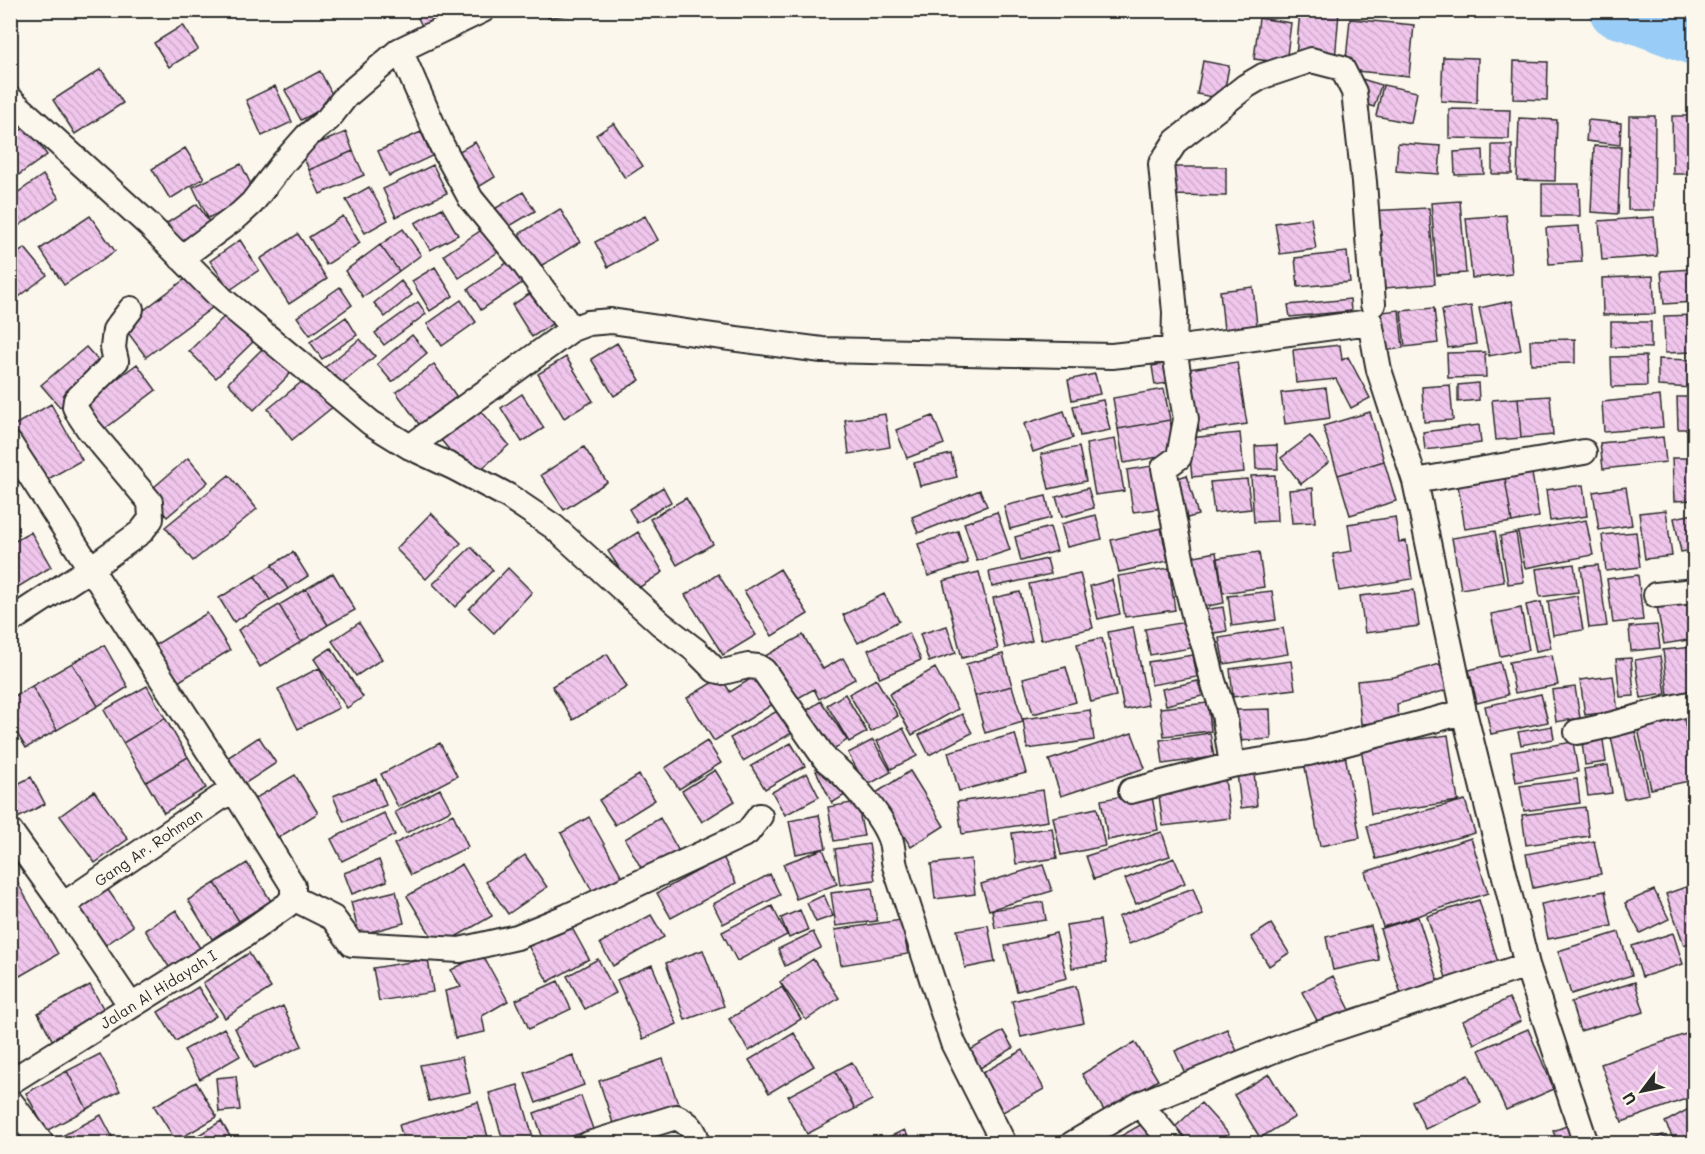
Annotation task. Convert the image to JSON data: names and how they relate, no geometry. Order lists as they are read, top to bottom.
{
  "streets": {
    "street": ["Gang Ar. Rohman", "Jalan Al Hidayah I"]
  },
  "north": "bottom left"
}
